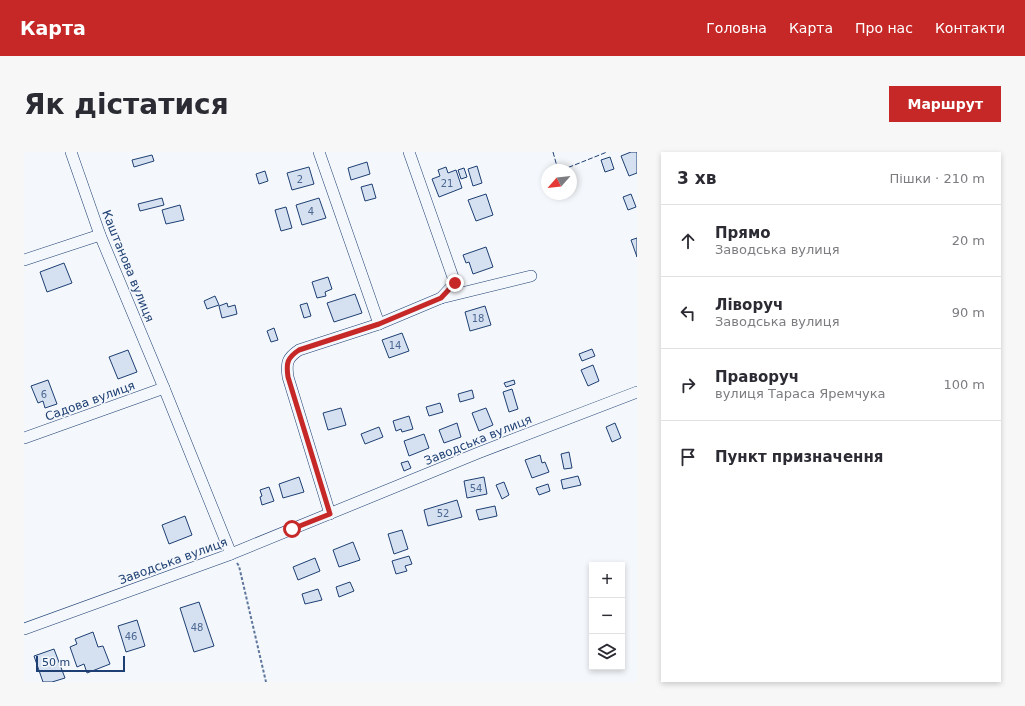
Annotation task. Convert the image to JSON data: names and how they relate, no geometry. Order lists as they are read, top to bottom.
{
  "streets": {
    "street": ["Каштанова вулиця", "Садова вулиця", "Заводська вулиця"]
  },
  "crossings": [
    ["Каштанова вулиця", "Садова вулиця"],
    ["Каштанова вулиця", "Заводська вулиця"]
  ],
  "house_numbers": [
    "2",
    "21",
    "4",
    "18",
    "14",
    "6",
    "54",
    "52",
    "48",
    "46"
  ],
  "scale_bar": "50 m",
  "north": "bottom left",
  "page": {
    "header": "Карта",
    "nav": [
      "Головна",
      "Карта",
      "Про нас",
      "Контакти"
    ],
    "buttons": "Маршрут",
    "title": "Як дістатися",
    "heading": ["3 хв", "Пішки · 210 m"],
    "list": [
      ["Прямо", "Заводська вулиця", "20 m"],
      ["Ліворуч", "Заводська вулиця", "90 m"],
      ["Праворуч", "вулиця Тараса Яремчука", "100 m"],
      "Пункт призначення"
    ],
    "map_buttons": ["+", "−"],
    "scale": "50 m"
  }
}
